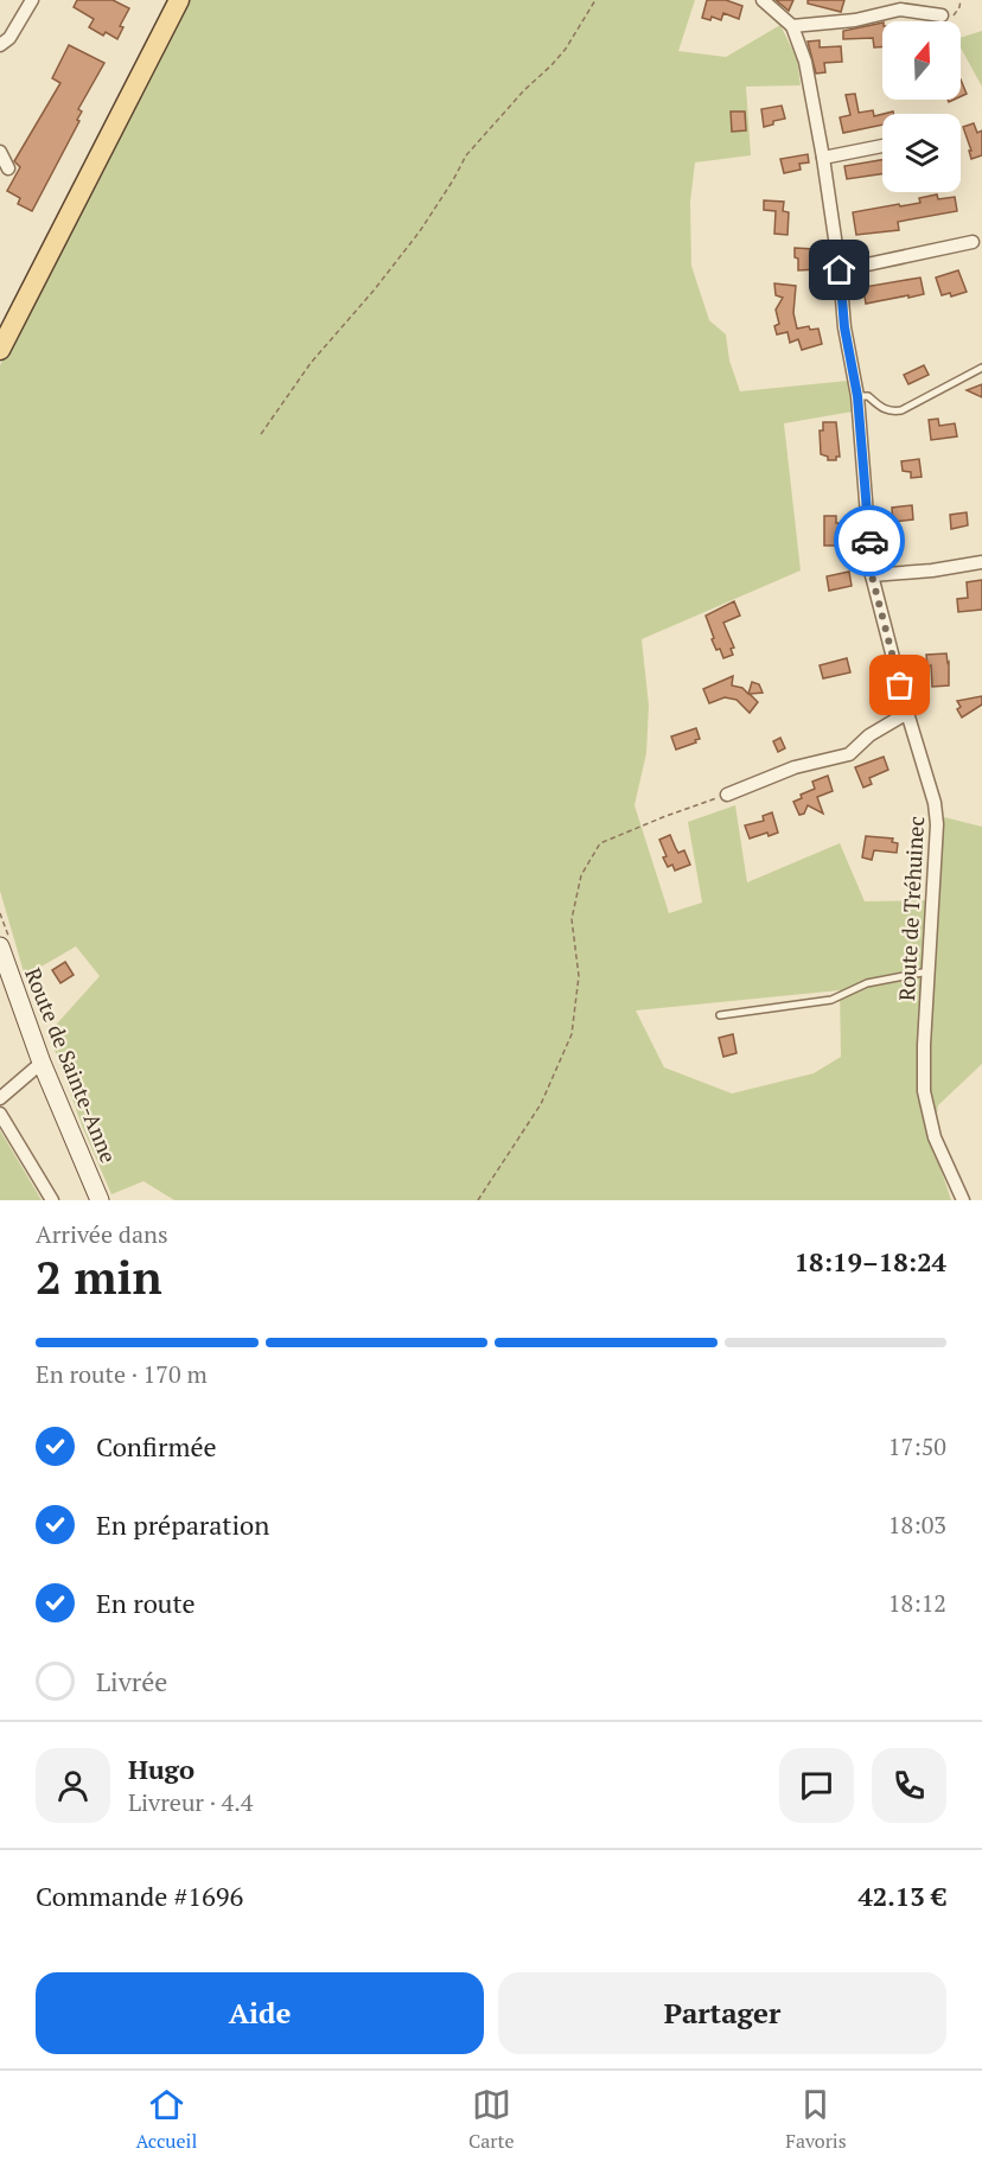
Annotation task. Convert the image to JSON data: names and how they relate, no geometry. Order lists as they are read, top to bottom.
{
  "streets": {
    "main road": ["Route de Sainte-Anne"],
    "street": ["Route de Tréhuinec"]
  },
  "north": "top",
  "page": {
    "heading": ["2 min", "Arrivée dans", "18:19–18:24"],
    "panel": [
      "Hugo",
      "Livreur · 4.4",
      "Commande #1696",
      "42.13 €"
    ],
    "bar": "En route · 170 m",
    "list": [
      ["Confirmée", "17:50"],
      ["En préparation", "18:03"],
      ["En route", "18:12"],
      "Livrée"
    ],
    "buttons": ["Aide", "Partager"],
    "tabs": ["Accueil", "Carte", "Favoris"]
  }
}
